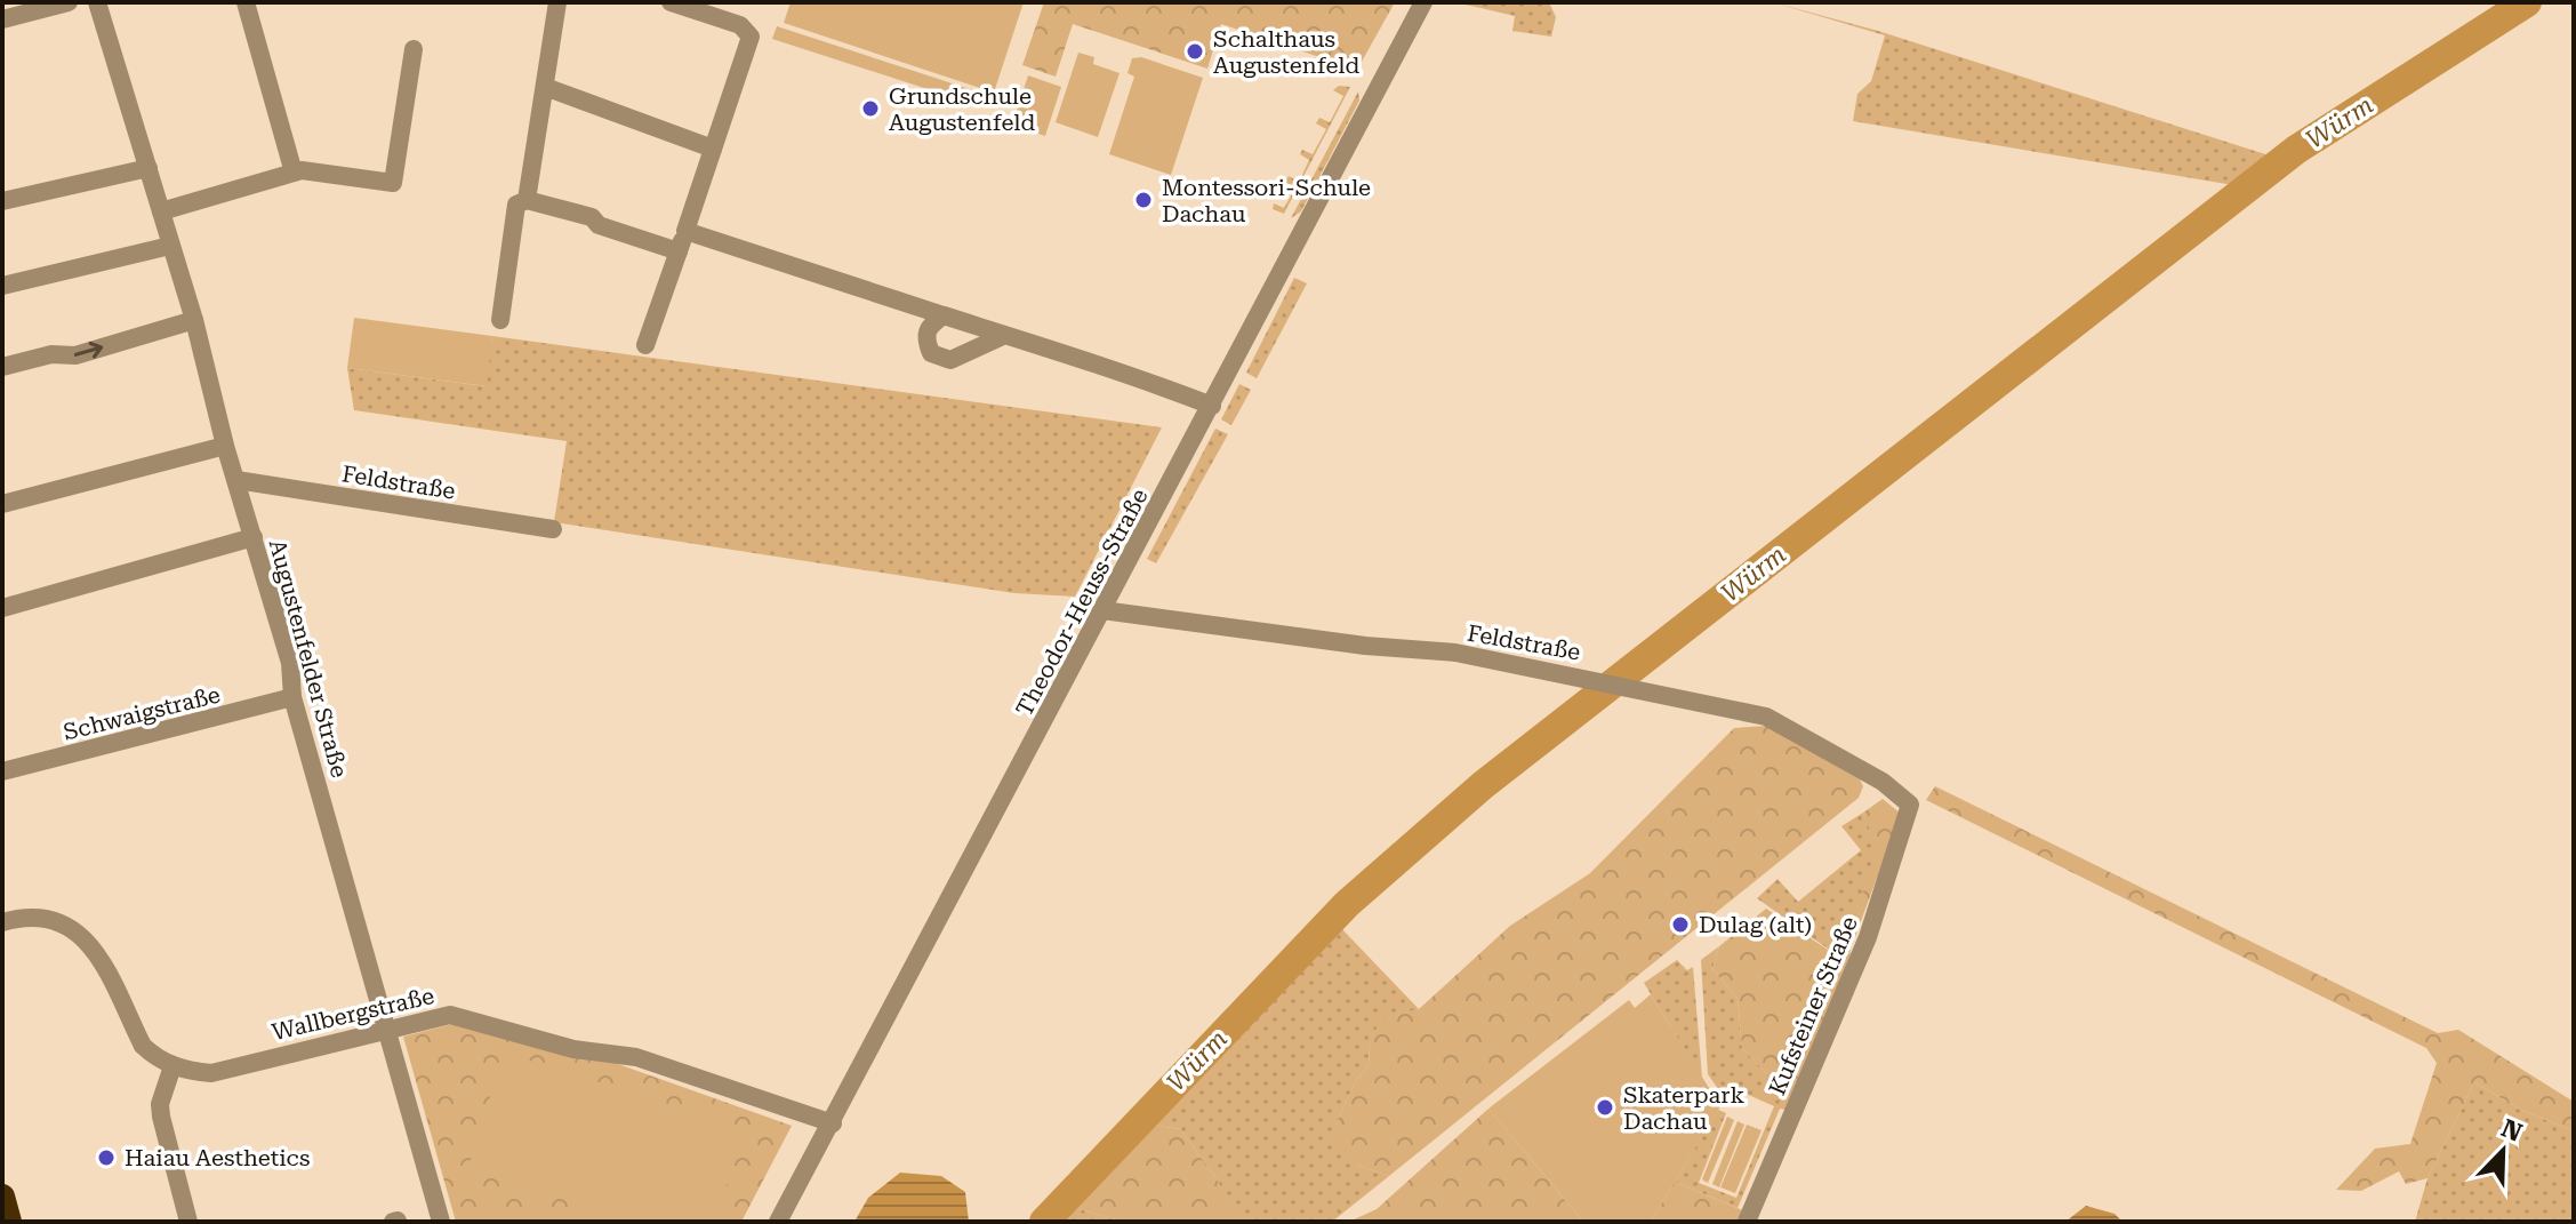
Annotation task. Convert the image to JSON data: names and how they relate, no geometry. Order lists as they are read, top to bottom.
{
  "streets": {
    "street": [
      "Feldstraße",
      "Theodor-Heuss-Straße",
      "Augustenfelder Straße",
      "Schwaigstraße",
      "Kufsteiner Straße",
      "Wallbergstraße"
    ]
  },
  "crossings": [
    ["Feldstraße", "Theodor-Heuss-Straße"],
    ["Feldstraße", "Augustenfelder Straße"],
    ["Feldstraße", "Kufsteiner Straße"],
    ["Theodor-Heuss-Straße", "Wallbergstraße"],
    ["Augustenfelder Straße", "Schwaigstraße"],
    ["Augustenfelder Straße", "Wallbergstraße"]
  ],
  "water": ["Würm"],
  "places": [
    "Schalthaus Augustenfeld",
    "Grundschule Augustenfeld",
    "Montessori-Schule Dachau",
    "Dulag (alt)",
    "Skaterpark Dachau",
    "Haiau Aesthetics"
  ],
  "north": "top right"
}
